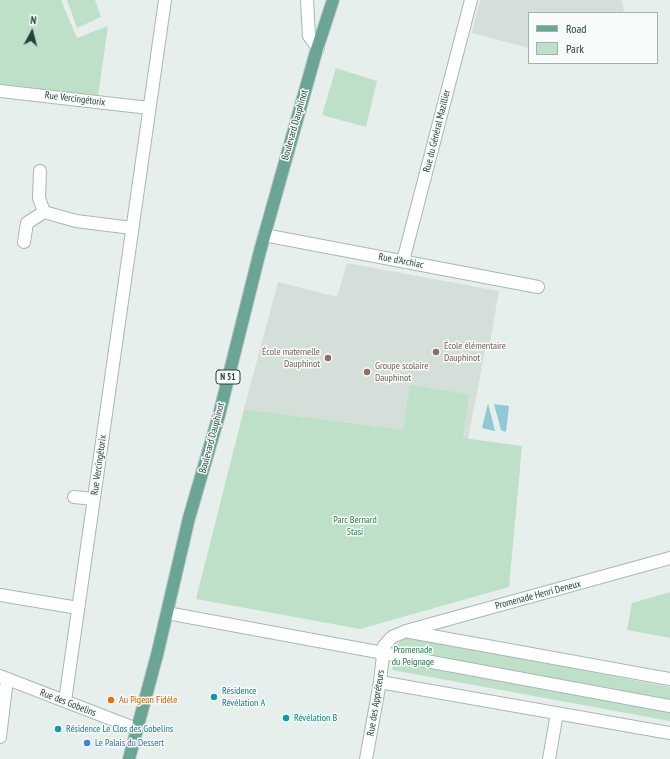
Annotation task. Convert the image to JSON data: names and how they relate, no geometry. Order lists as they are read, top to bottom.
{
  "streets": {
    "main road": ["Boulevard Dauphinot", "N 51"],
    "street": [
      "Rue Vercingétorix",
      "Rue du Général Mazillier",
      "Rue d'Archiac",
      "Promenade Henri Deneux",
      "Rue des Gobelins",
      "Rue des Appréteurs"
    ]
  },
  "crossings": [
    ["Rue Vercingétorix", "Rue des Gobelins"],
    ["Boulevard Dauphinot", "Rue d'Archiac"],
    ["Boulevard Dauphinot", "Rue des Gobelins"],
    ["Rue du Général Mazillier", "Rue d'Archiac"]
  ],
  "parks": ["Parc Bernard Stasi", "Promenade du Peignage"],
  "places": [
    "École élémentaire Dauphinot",
    "École maternelle Dauphinot",
    "Groupe scolaire Dauphinot",
    "Résidence Révélation A",
    "Au Pigeon Fidèle",
    "Révélation B",
    "Résidence Le Clos des Gobelins",
    "Le Palais du Dessert"
  ],
  "legend": ["Road", "Park"],
  "north": "top"
}
